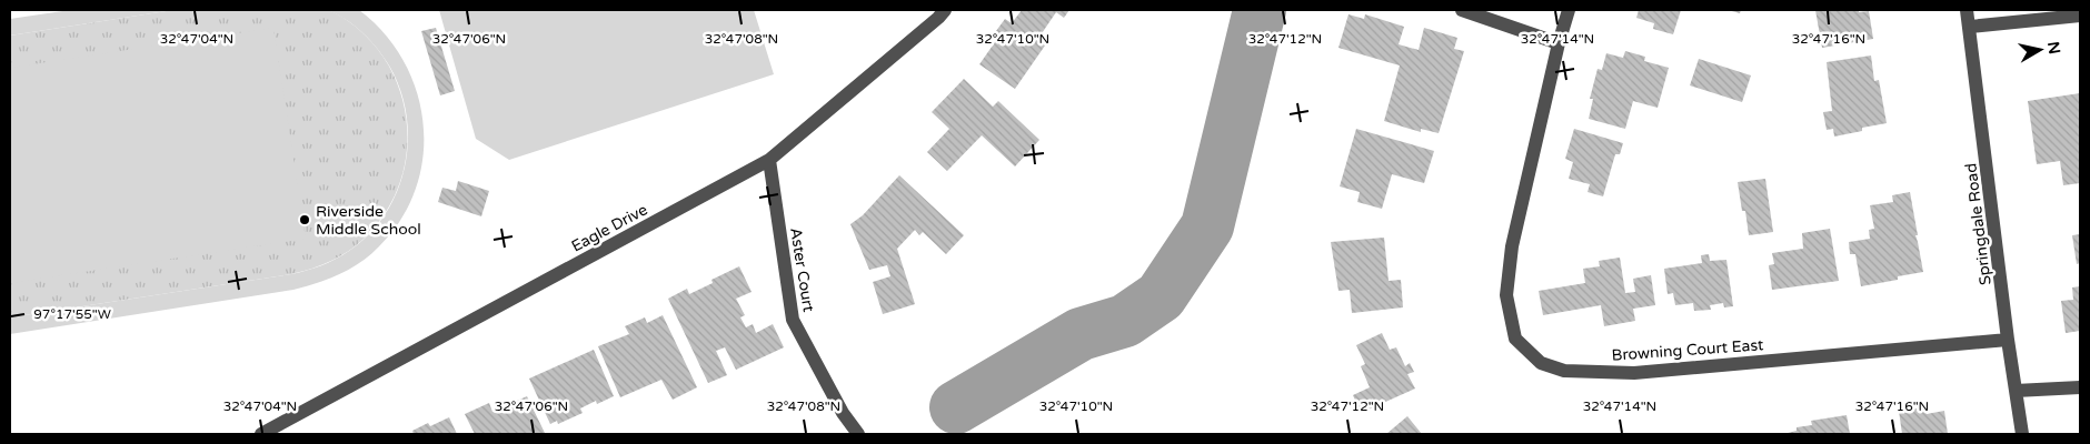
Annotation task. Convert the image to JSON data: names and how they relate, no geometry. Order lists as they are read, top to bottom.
{
  "streets": {
    "street": [
      "Springdale Road",
      "Eagle Drive",
      "Aster Court",
      "Browning Court East"
    ]
  },
  "crossings": [
    ["Springdale Road", "Browning Court East"],
    ["Eagle Drive", "Aster Court"]
  ],
  "places": ["Riverside Middle School"],
  "north": "right",
  "coordinates": [
    "32°47'04\"N",
    "32°47'06\"N",
    "32°47'08\"N",
    "32°47'10\"N",
    "32°47'12\"N",
    "32°47'14\"N",
    "32°47'16\"N",
    "97°17'55\"W"
  ]
}
